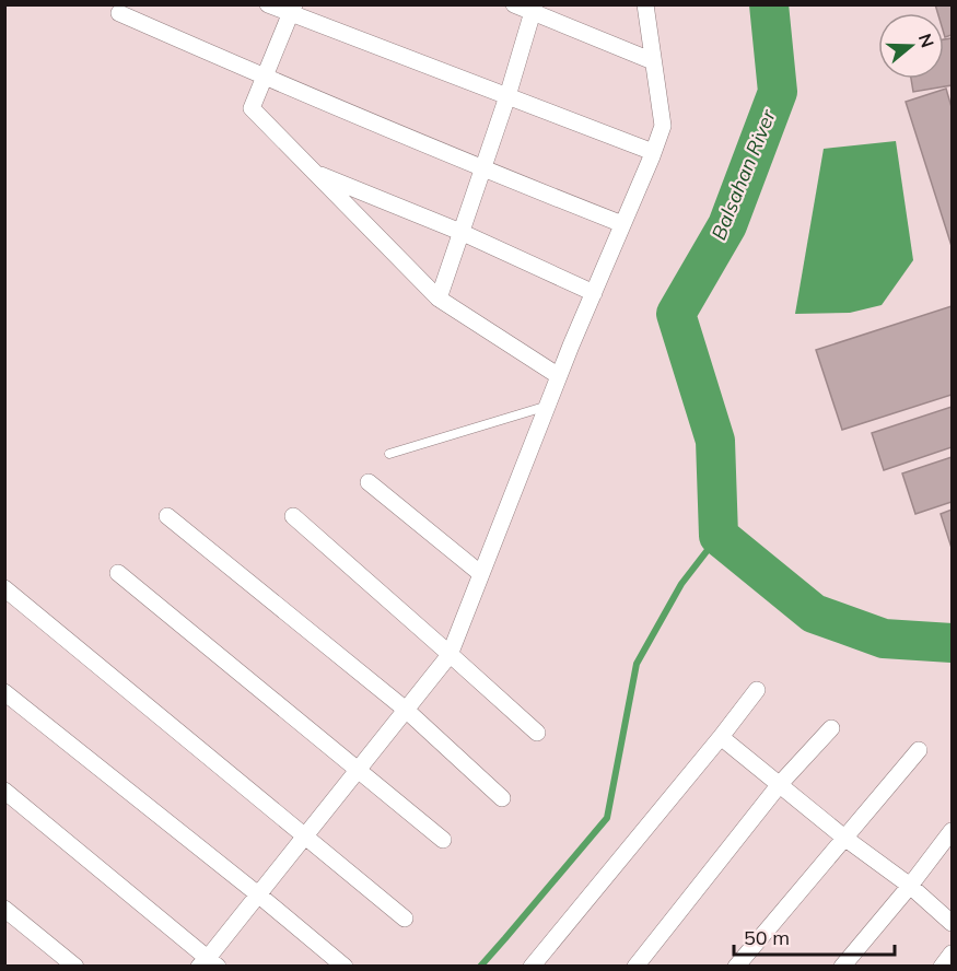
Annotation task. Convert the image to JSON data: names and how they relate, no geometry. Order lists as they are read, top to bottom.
{
  "water": ["Balsahan River"],
  "scale_bar": "50 m",
  "north": "right"
}
